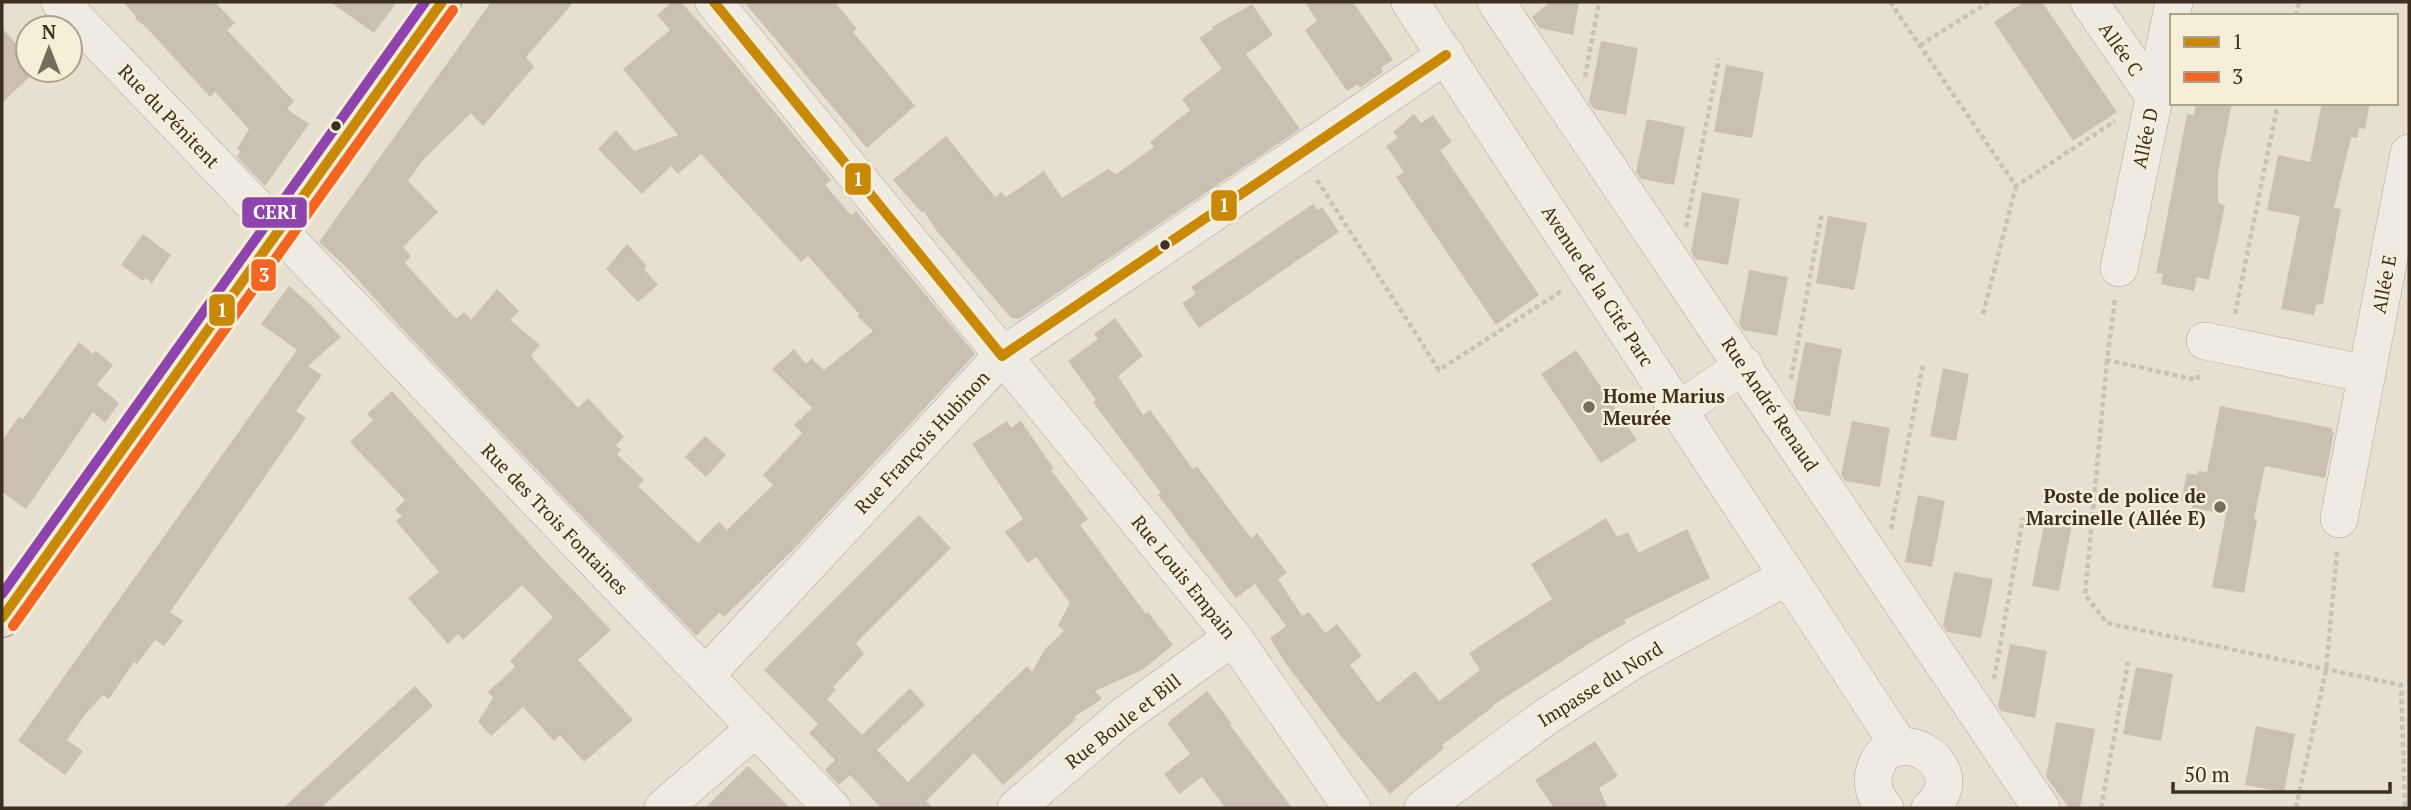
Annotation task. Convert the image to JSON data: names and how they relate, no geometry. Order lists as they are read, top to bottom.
{
  "streets": {
    "street": [
      "Allée C",
      "Rue du Pénitent",
      "Allée D",
      "Allée E",
      "Avenue de la Cité Parc",
      "Rue André Renaud",
      "Rue François Hubinon",
      "Rue des Trois Fontaines",
      "Rue Louis Empain",
      "Impasse du Nord",
      "Rue Boule et Bill"
    ]
  },
  "crossings": [
    ["Allée C", "Allée D"],
    ["Rue du Pénitent", "Rue des Trois Fontaines"],
    ["Avenue de la Cité Parc", "Rue François Hubinon"],
    ["Avenue de la Cité Parc", "Impasse du Nord"],
    ["Rue François Hubinon", "Rue des Trois Fontaines"],
    ["Rue François Hubinon", "Rue Louis Empain"],
    ["Rue Louis Empain", "Rue Boule et Bill"]
  ],
  "places": ["Home Marius Meurée", "Poste de police de Marcinelle (Allée E)"],
  "lines": ["transit line 1", "transit line CERI", "transit line 3"],
  "legend": ["1", "3"],
  "scale_bar": "50 m",
  "north": "top"
}
